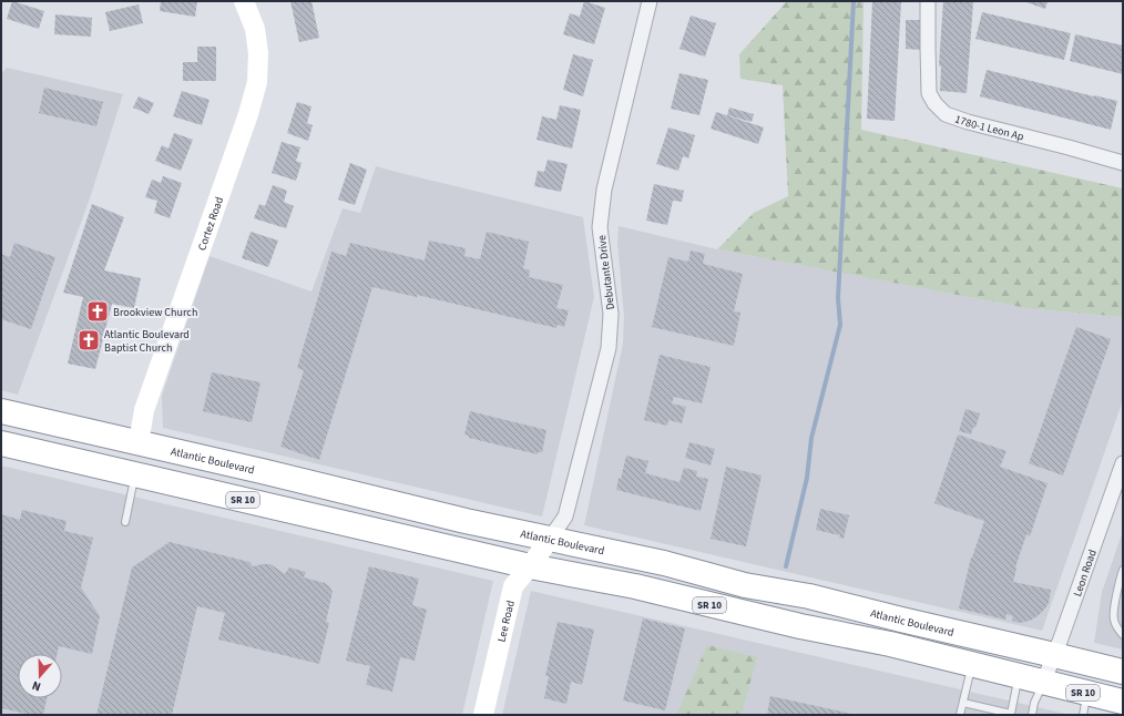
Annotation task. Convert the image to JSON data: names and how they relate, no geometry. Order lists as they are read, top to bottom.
{
  "streets": {
    "highway": ["Atlantic Boulevard", "SR 10"],
    "street": [
      "1780-1 Leon Ap",
      "Cortez Road",
      "Debutante Drive",
      "Leon Road",
      "Lee Road"
    ]
  },
  "crossings": [
    ["Cortez Road", "Atlantic Boulevard"],
    ["Debutante Drive", "Atlantic Boulevard"],
    ["Debutante Drive", "Lee Road"],
    ["Atlantic Boulevard", "Leon Road"],
    ["Atlantic Boulevard", "Lee Road"],
    ["SR 10", "Leon Road"],
    ["SR 10", "Lee Road"]
  ],
  "places": {
    "church": ["Brookview Church", "Atlantic Boulevard Baptist Church"]
  },
  "north": "bottom"
}
